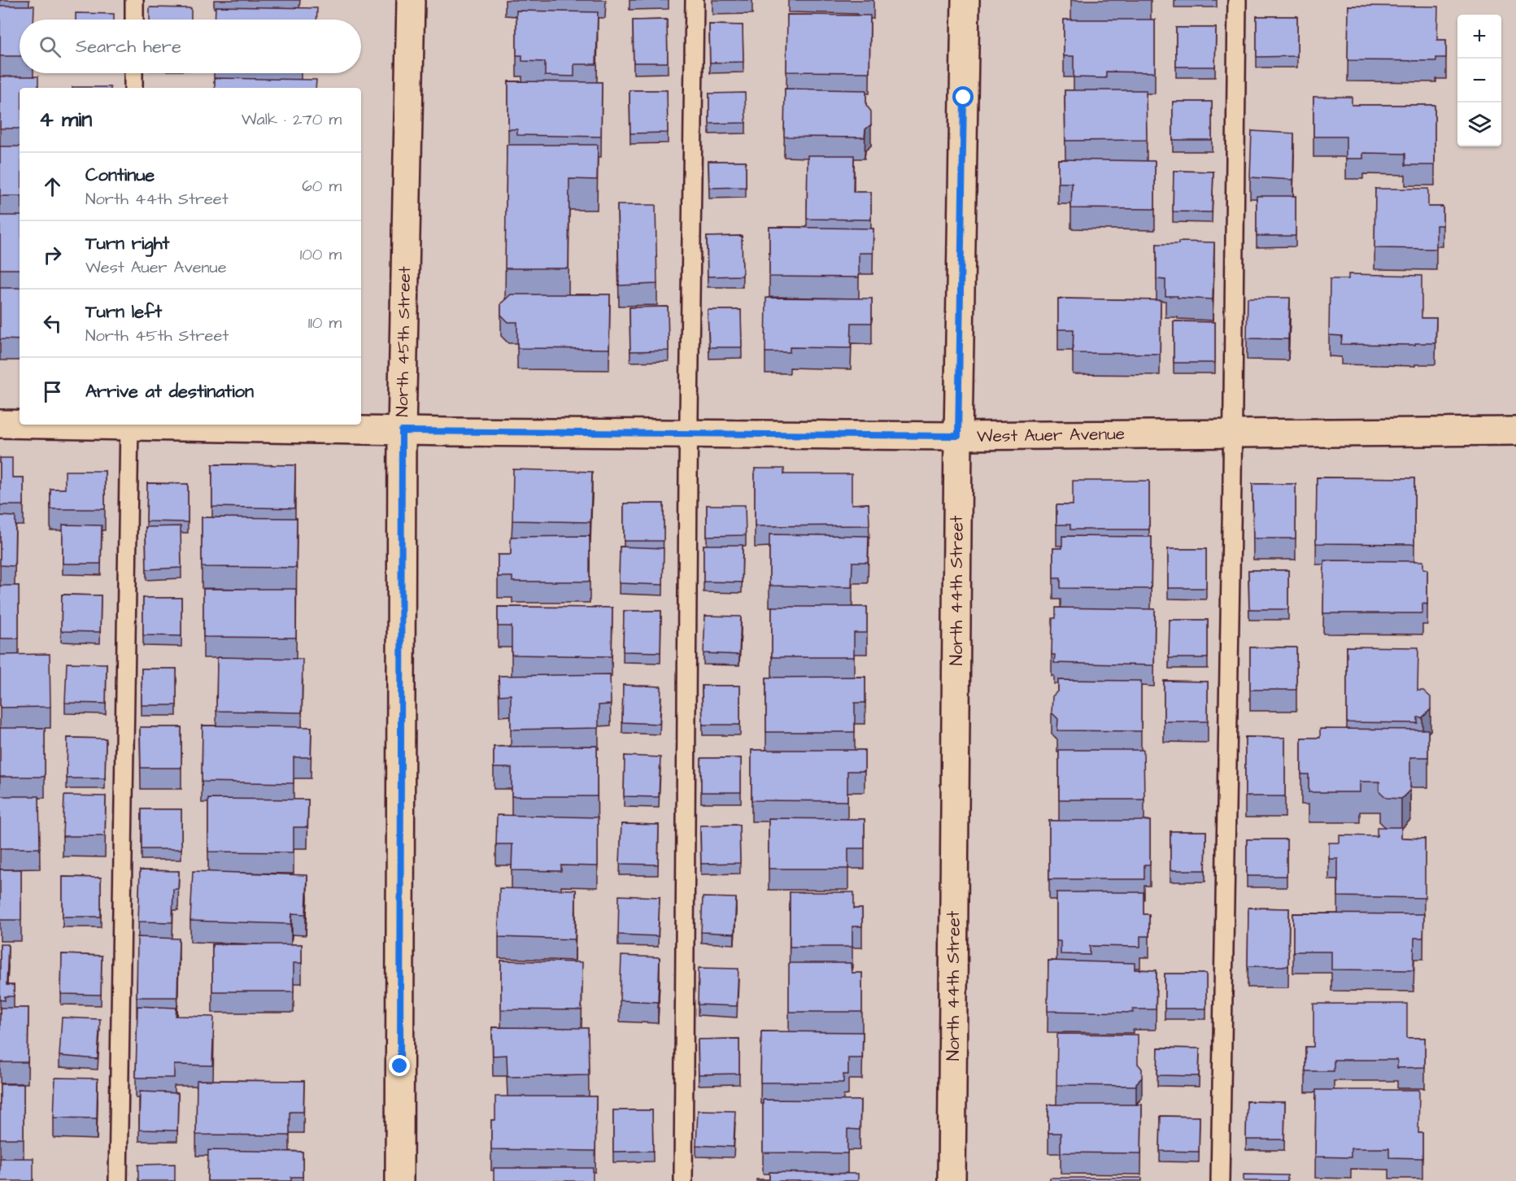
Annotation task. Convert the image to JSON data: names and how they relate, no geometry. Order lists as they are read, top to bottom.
{
  "streets": {
    "street": ["North 45th Street", "West Auer Avenue", "North 44th Street"]
  },
  "crossings": [
    ["North 45th Street", "West Auer Avenue"],
    ["West Auer Avenue", "North 44th Street"]
  ],
  "page": {
    "map_buttons": ["+", "−"],
    "search": "Search here",
    "heading": ["4 min", "Walk · 270 m"],
    "list": [
      ["Continue", "North 44th Street", "60 m"],
      ["Turn right", "West Auer Avenue", "100 m"],
      ["Turn left", "North 45th Street", "110 m"],
      "Arrive at destination"
    ]
  }
}
